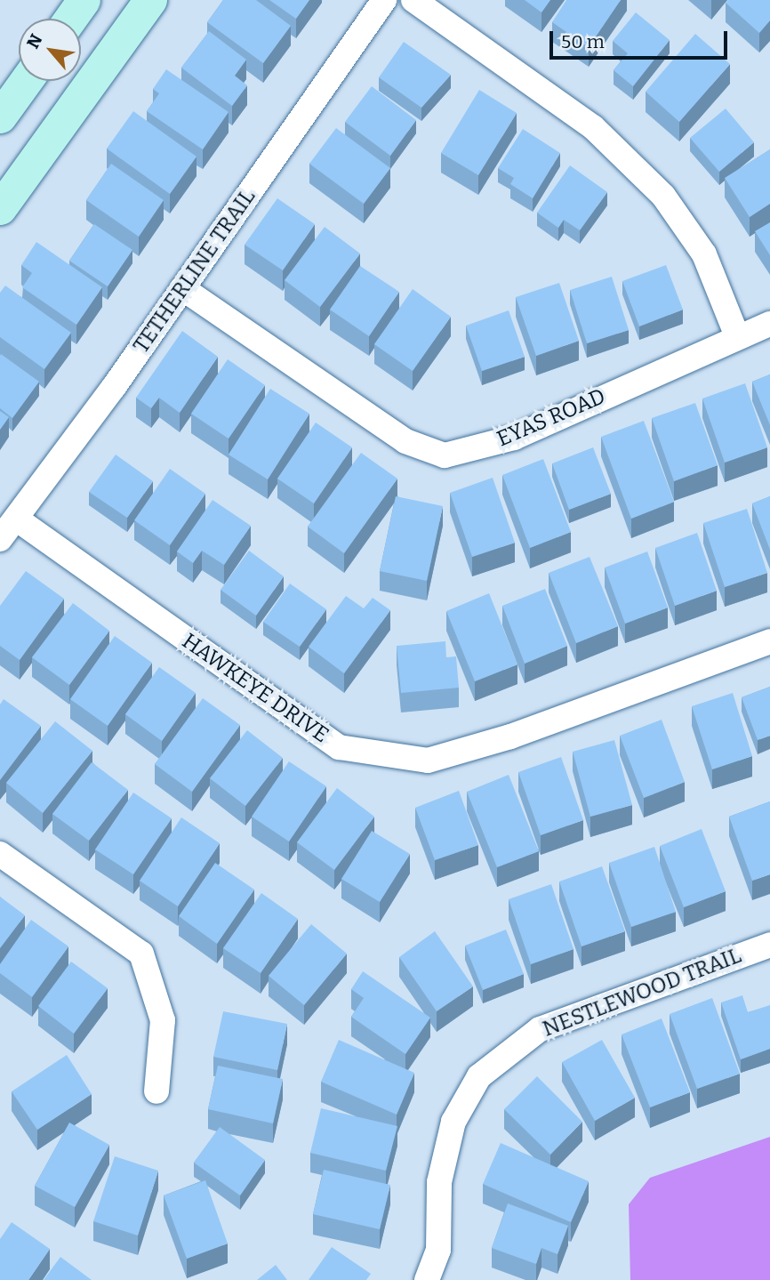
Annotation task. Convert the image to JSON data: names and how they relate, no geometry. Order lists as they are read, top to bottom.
{
  "streets": {
    "street": [
      "TETHERLINE TRAIL",
      "EYAS ROAD",
      "HAWKEYE DRIVE",
      "NESTLEWOOD TRAIL"
    ]
  },
  "crossings": [
    ["TETHERLINE TRAIL", "EYAS ROAD"],
    ["TETHERLINE TRAIL", "HAWKEYE DRIVE"]
  ],
  "scale_bar": "50 m",
  "north": "top left"
}
